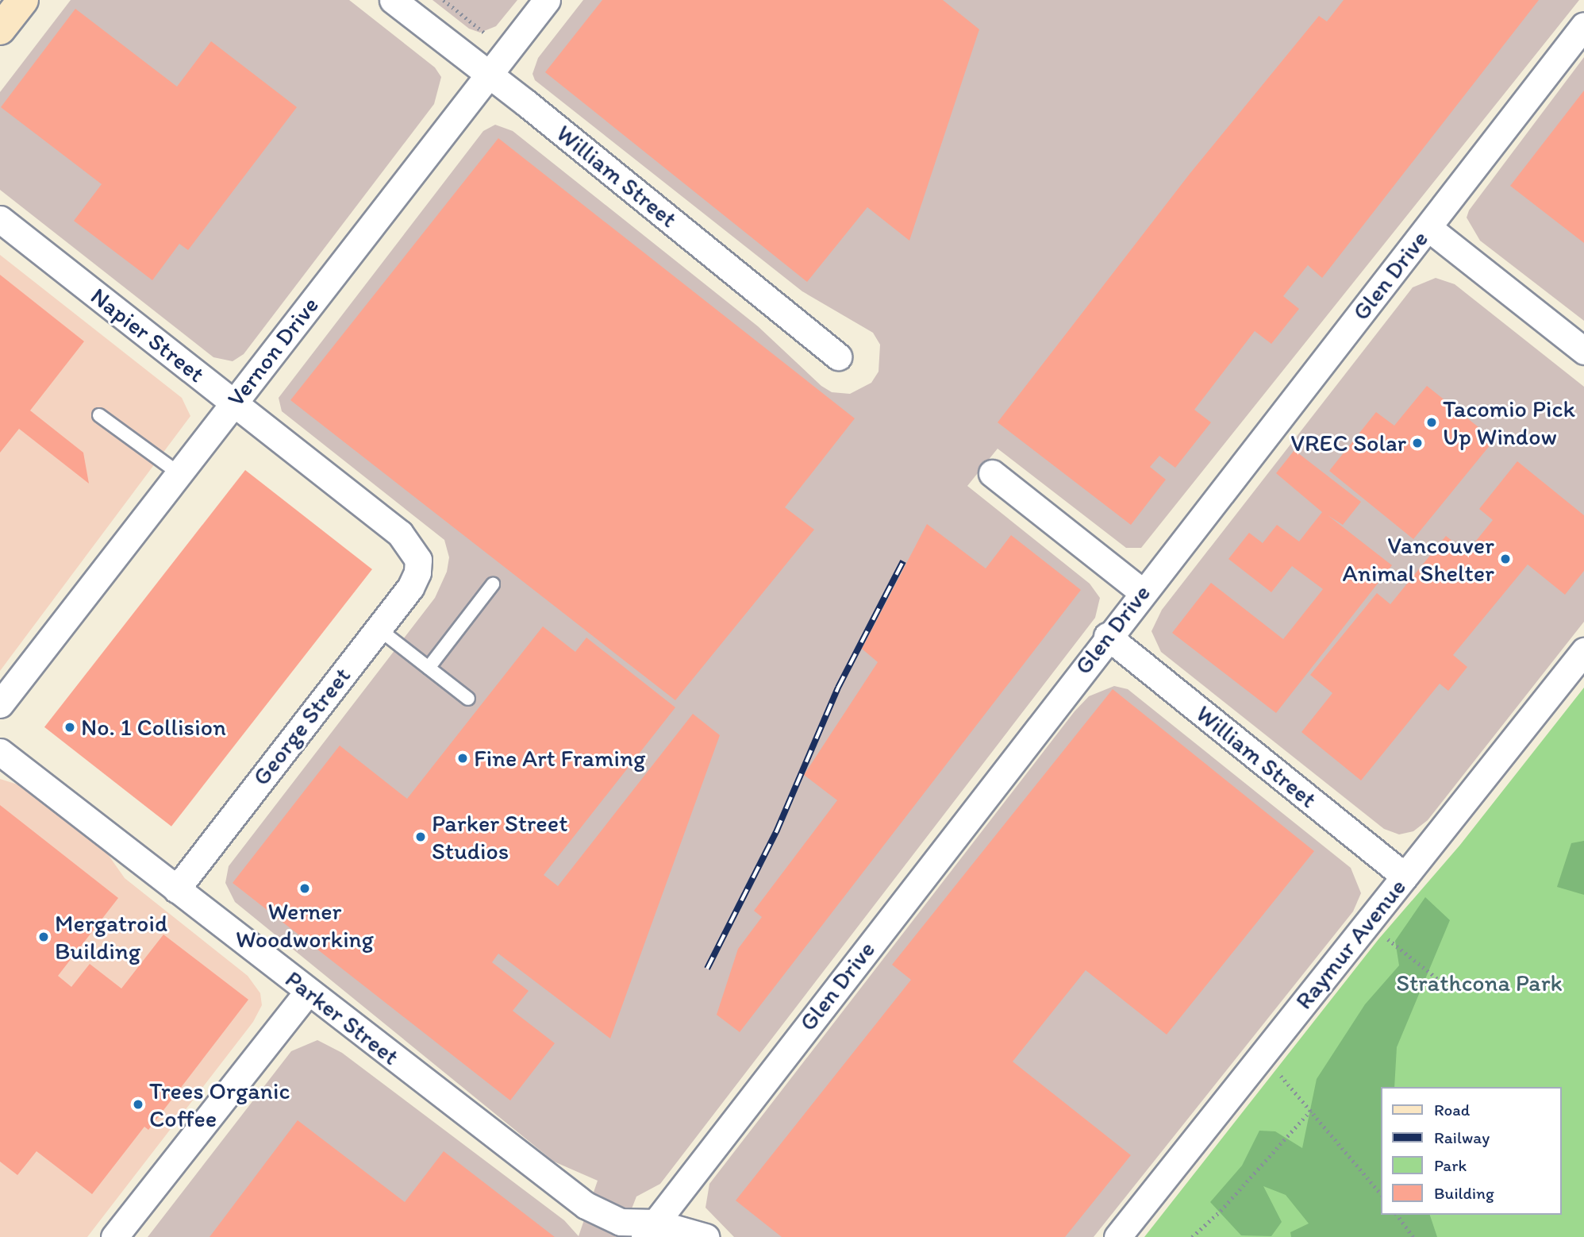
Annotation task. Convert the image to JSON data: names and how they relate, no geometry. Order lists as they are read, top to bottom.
{
  "streets": {
    "street": [
      "William Street",
      "Glen Drive",
      "Napier Street",
      "Vernon Drive",
      "George Street",
      "Raymur Avenue",
      "Parker Street"
    ]
  },
  "crossings": [
    ["William Street", "Glen Drive"],
    ["William Street", "Vernon Drive"],
    ["William Street", "Raymur Avenue"],
    ["Glen Drive", "Parker Street"],
    ["Napier Street", "Vernon Drive"],
    ["Napier Street", "George Street"],
    ["George Street", "Parker Street"]
  ],
  "parks": ["Strathcona Park"],
  "places": [
    "Tacomio Pick Up Window",
    "VREC Solar",
    "Vancouver Animal Shelter",
    "No. 1 Collision",
    "Fine Art Framing",
    "Parker Street Studios",
    "Werner Woodworking",
    "Mergatroid Building",
    "Trees Organic Coffee"
  ],
  "legend": [
    "Road",
    "Railway",
    "Park",
    "Building"
  ]
}
